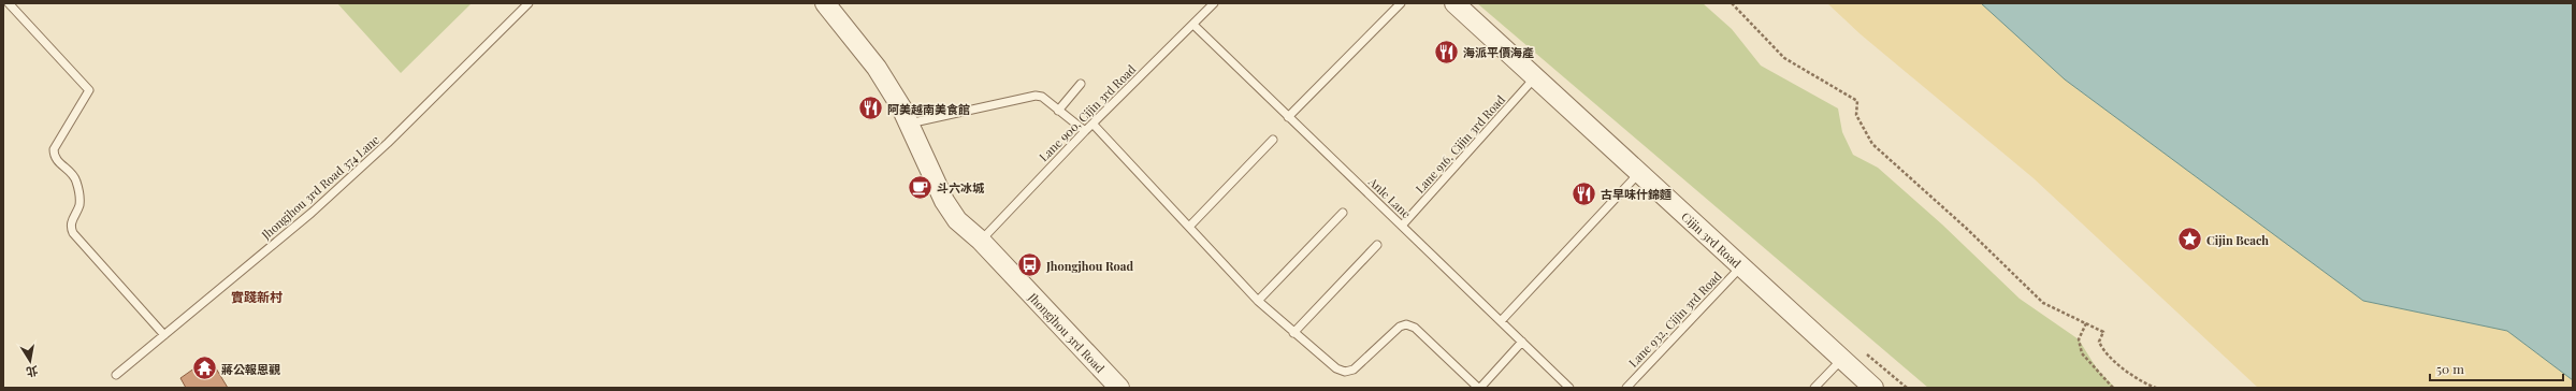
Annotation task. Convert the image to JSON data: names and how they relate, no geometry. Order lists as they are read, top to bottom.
{
  "streets": {
    "street": ["Cijin 3rd Road", "Jhongjhou 3rd Road"],
    "lane": [
      "Lane 900, Cijin 3rd Road",
      "Lane 916, Cijin 3rd Road",
      "Jhongjhou 3rd Road 374 Lane",
      "Anle Lane",
      "Lane 932, Cijin 3rd Road"
    ]
  },
  "crossings": [
    ["Lane 900, Cijin 3rd Road", "Anle Lane"],
    ["Lane 900, Cijin 3rd Road", "Jhongjhou 3rd Road"],
    ["Lane 916, Cijin 3rd Road", "Anle Lane"],
    ["Lane 916, Cijin 3rd Road", "Cijin 3rd Road"],
    ["Cijin 3rd Road", "Lane 932, Cijin 3rd Road"]
  ],
  "districts": ["實踐新村"],
  "places": {
    "restaurant": ["海派平價海產", "阿美越南美食館", "古早味什錦麵"],
    "cafe": ["斗六冰城"],
    "place": ["Cijin Beach"],
    "bus stop": ["Jhongjhou Road"],
    "temple": ["蔣公報恩觀"]
  },
  "scale_bar": "50 m",
  "north": "bottom"
}
